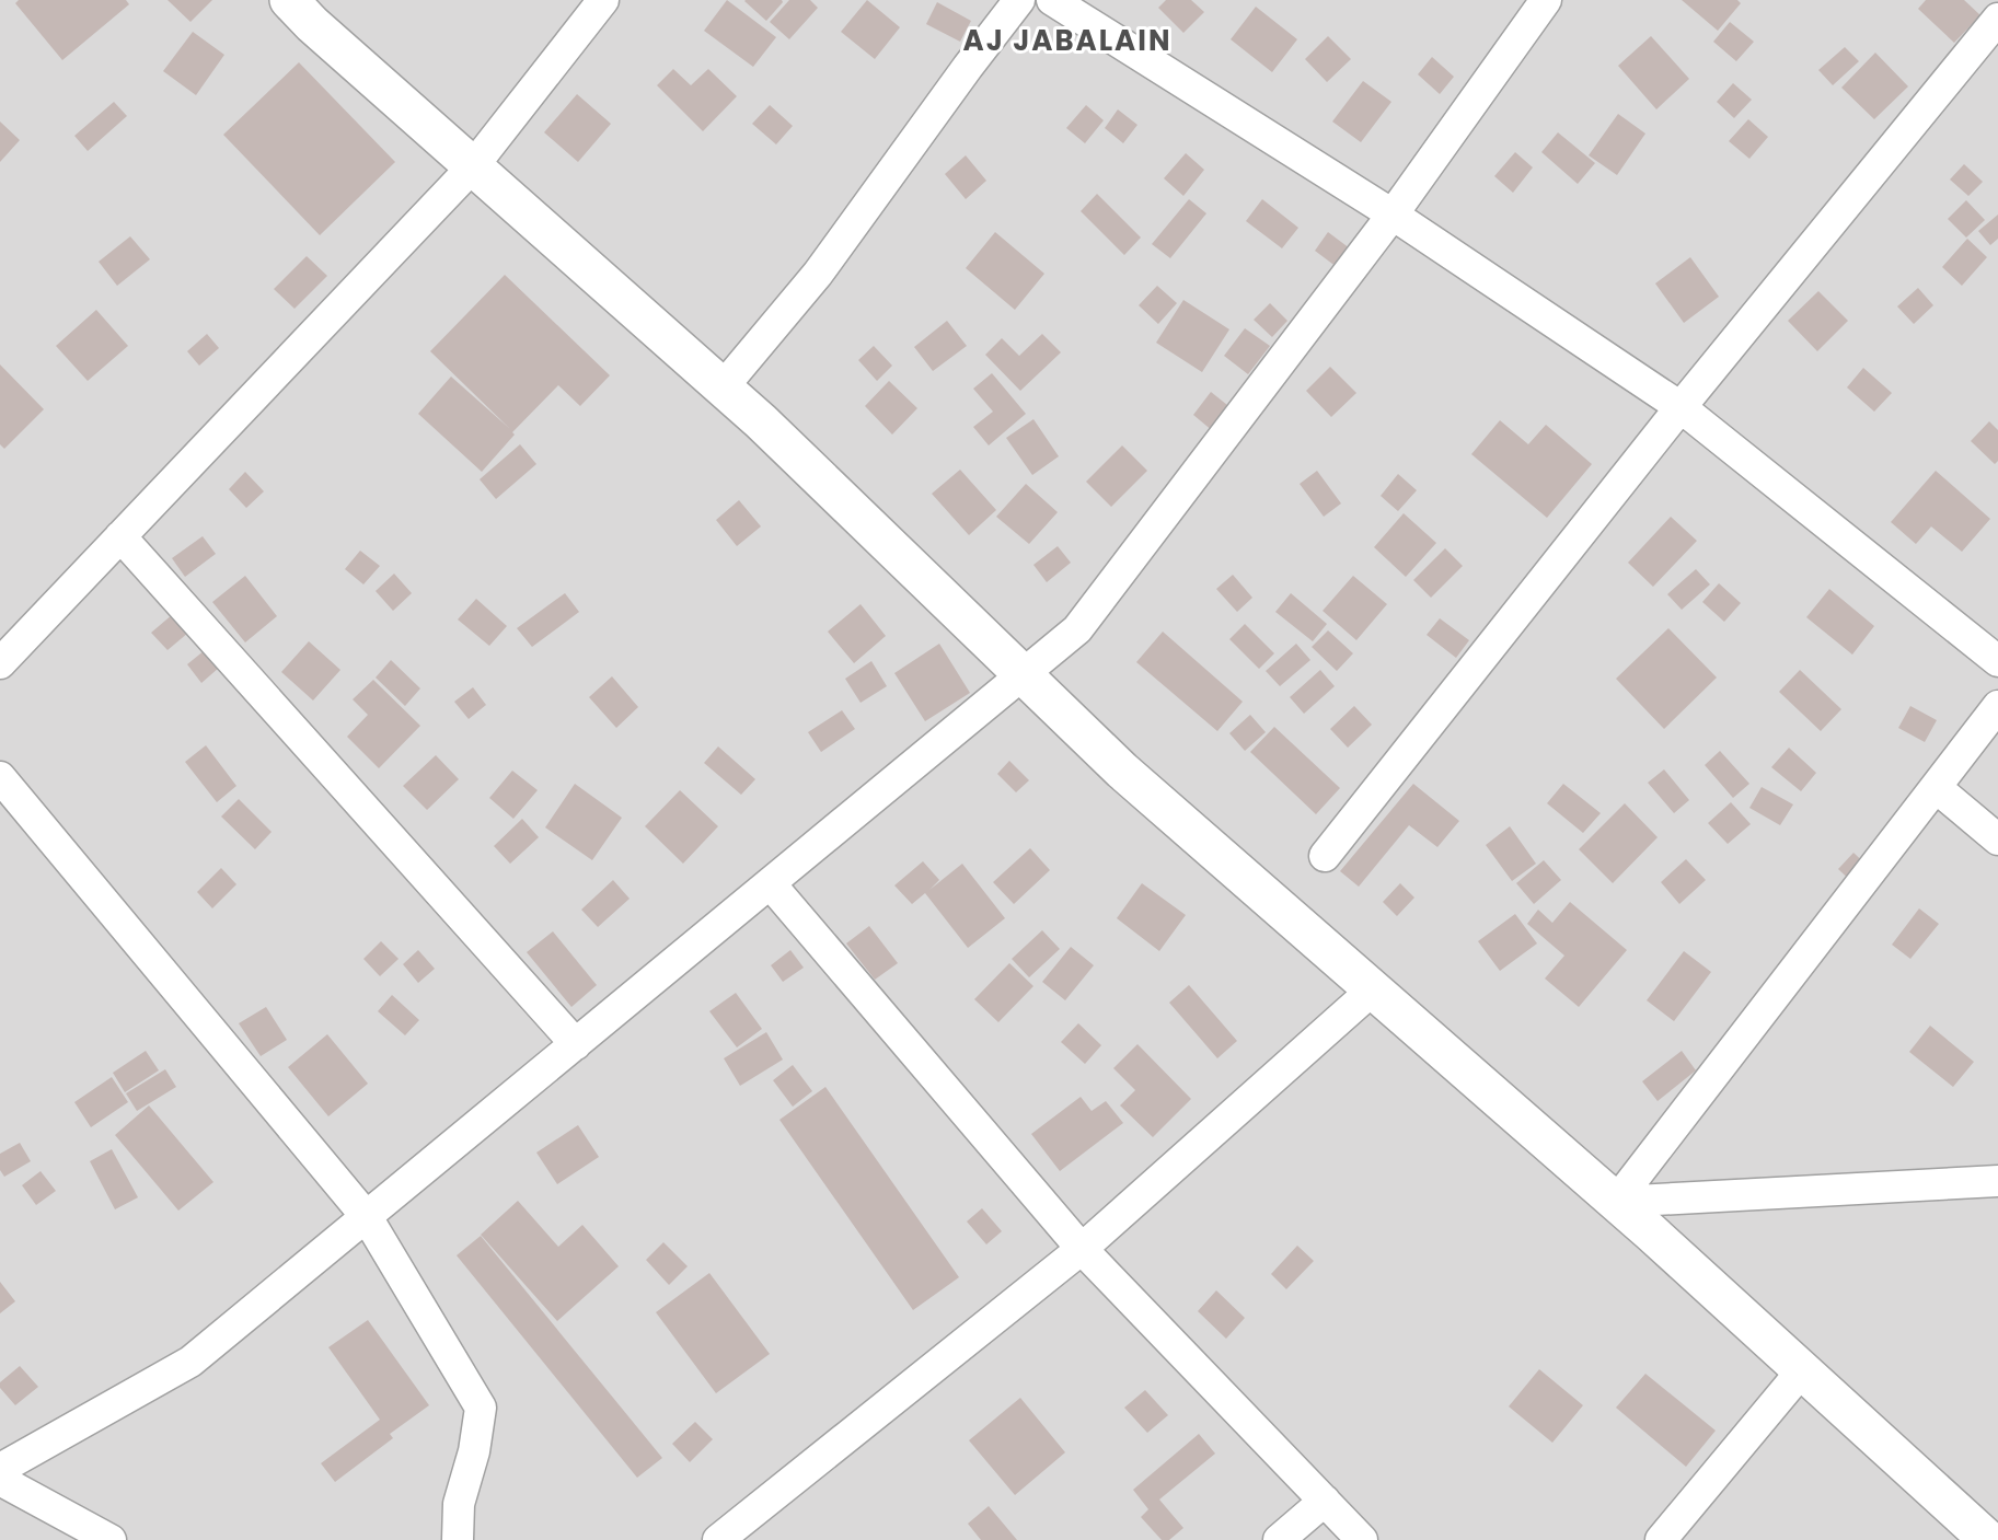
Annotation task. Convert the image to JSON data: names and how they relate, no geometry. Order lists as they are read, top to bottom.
{
  "districts": ["AJ JABALAIN"]
}
